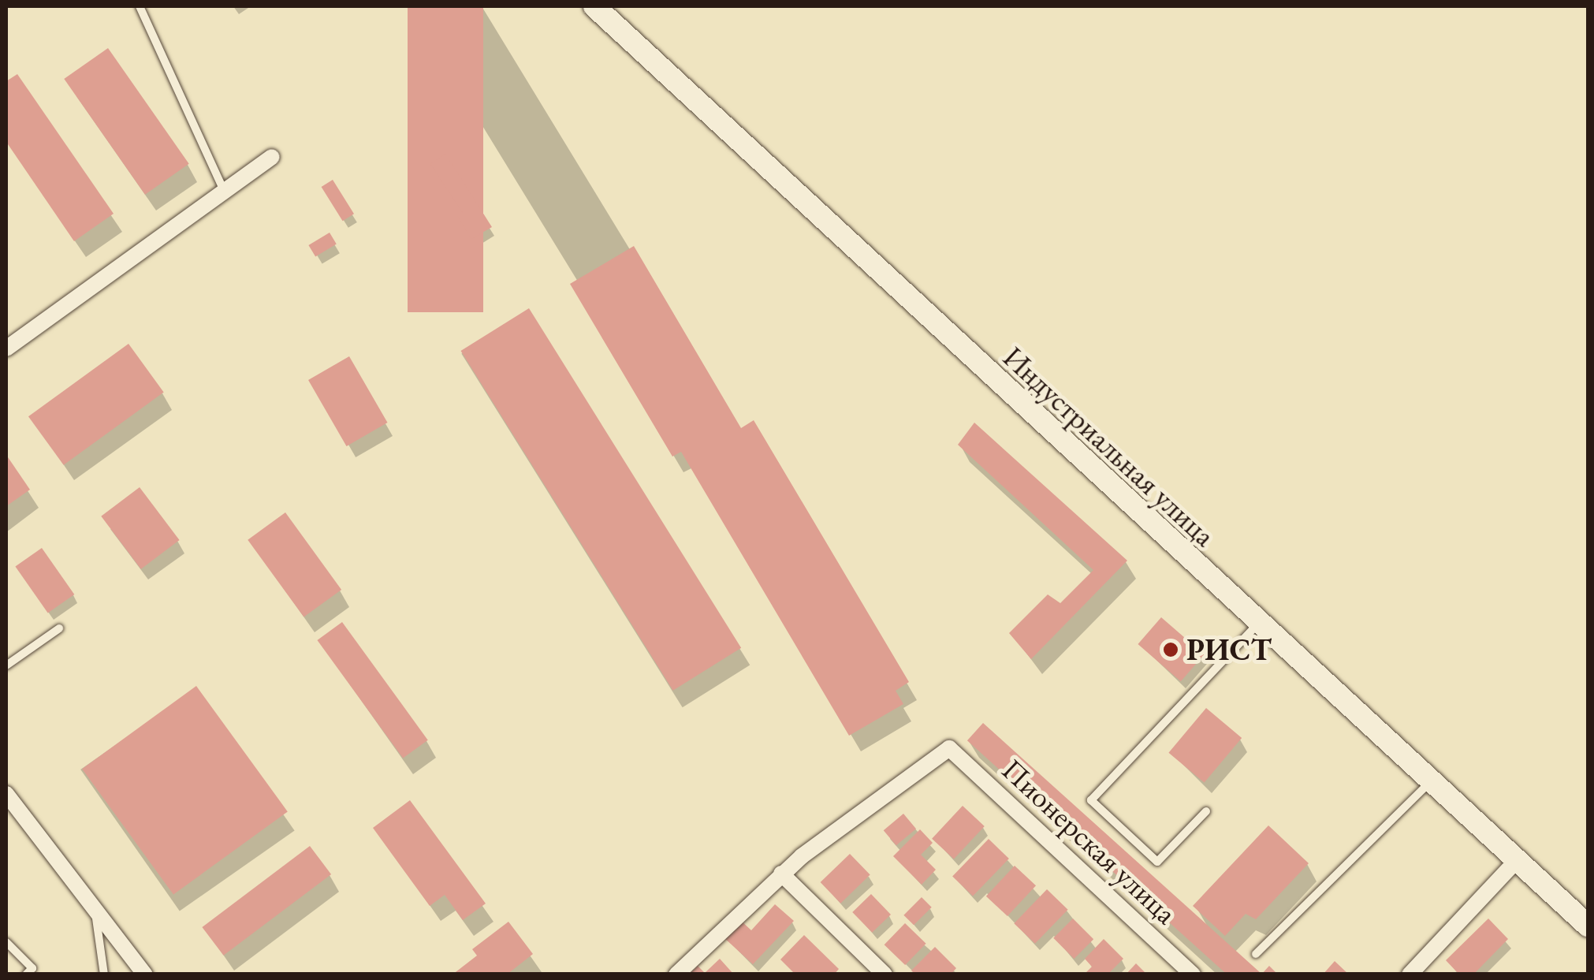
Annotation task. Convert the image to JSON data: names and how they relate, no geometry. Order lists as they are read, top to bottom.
{
  "streets": {
    "main road": ["Индустриальная улица"],
    "street": ["Пионерская улица"]
  },
  "places": ["РИСТ"]
}
